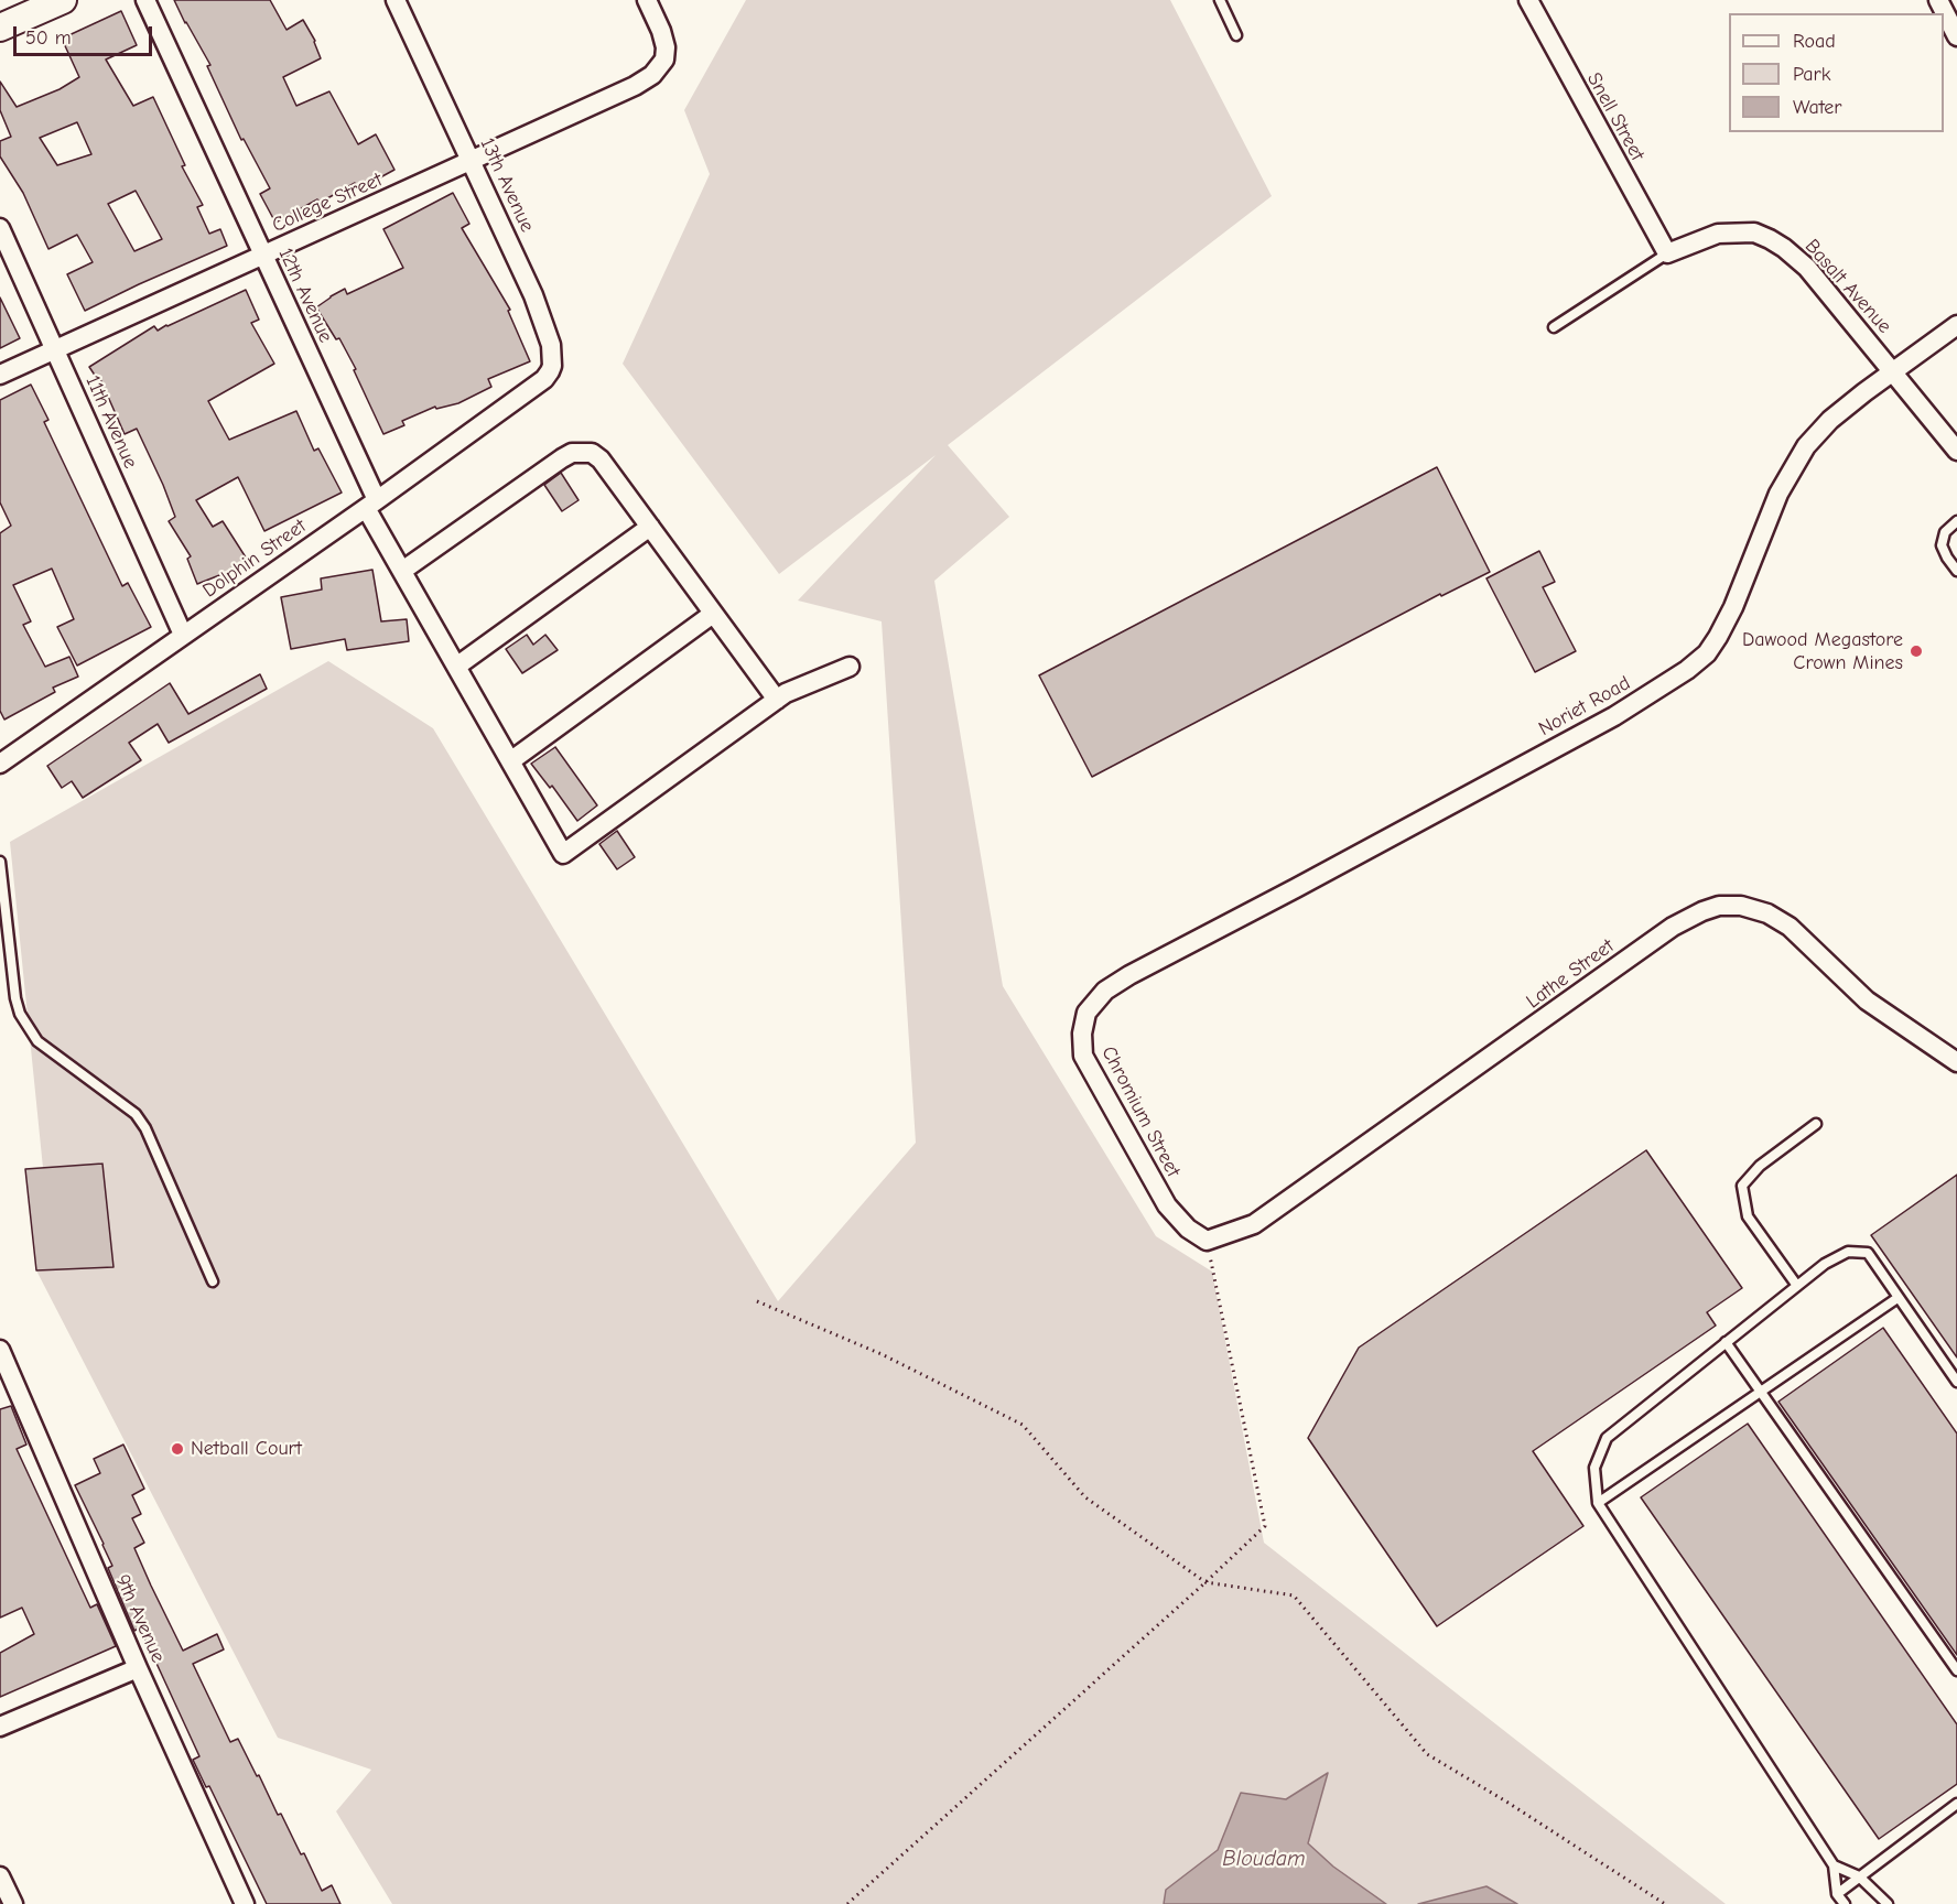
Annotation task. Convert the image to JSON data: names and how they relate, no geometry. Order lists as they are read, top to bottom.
{
  "streets": {
    "street": [
      "Snell Street",
      "13th Avenue",
      "College Street",
      "Basalt Avenue",
      "12th Avenue",
      "11th Avenue",
      "Dolphin Street",
      "Noriet Road",
      "Lathe Street",
      "Chromium Street",
      "9th Avenue"
    ]
  },
  "crossings": [
    ["Snell Street", "Basalt Avenue"],
    ["13th Avenue", "College Street"],
    ["13th Avenue", "Dolphin Street"],
    ["College Street", "12th Avenue"],
    ["College Street", "11th Avenue"],
    ["Basalt Avenue", "Noriet Road"],
    ["12th Avenue", "Dolphin Street"],
    ["11th Avenue", "Dolphin Street"],
    ["Noriet Road", "Chromium Street"],
    ["Lathe Street", "Chromium Street"]
  ],
  "water": ["Bloudam"],
  "places": ["Dawood Megastore Crown Mines", "Netball Court"],
  "legend": ["Road", "Park", "Water"],
  "scale_bar": "50 m"
}
